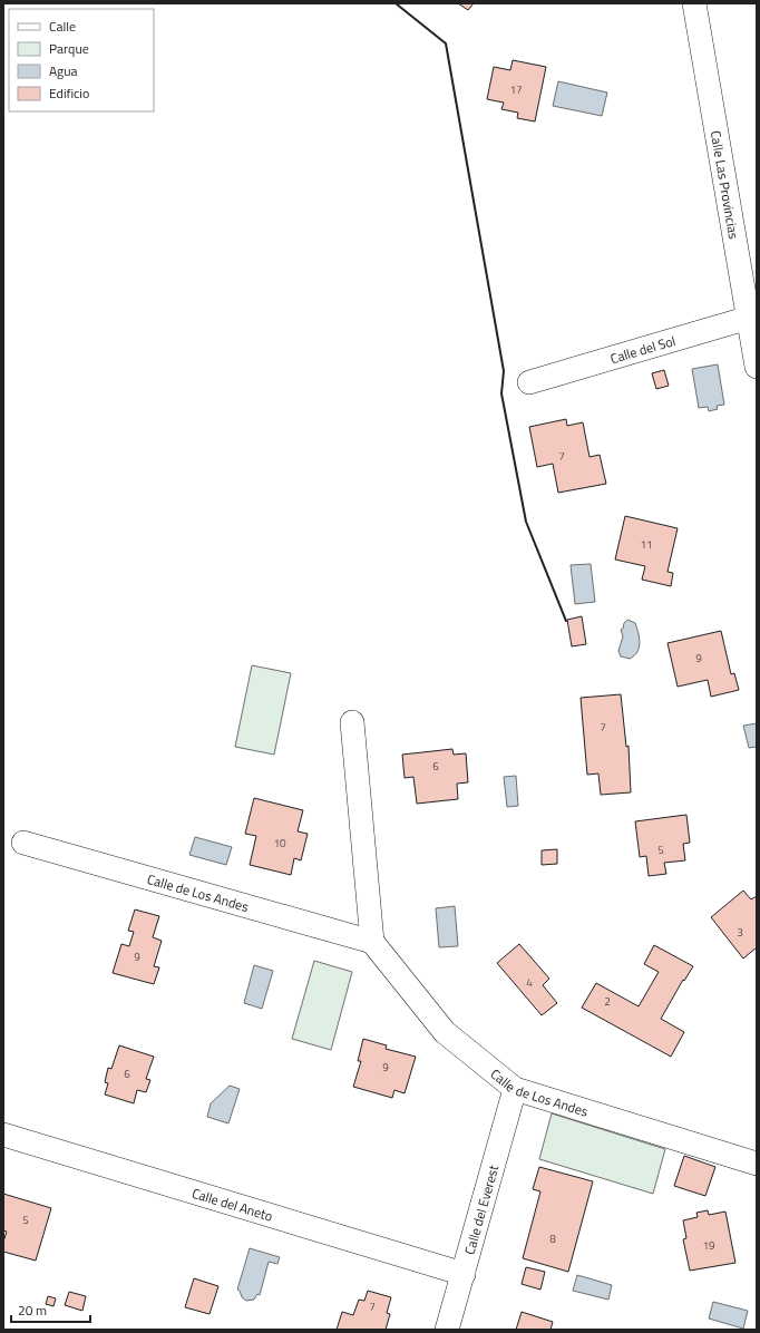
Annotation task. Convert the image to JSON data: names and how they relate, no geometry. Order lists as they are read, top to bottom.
{
  "streets": {
    "street": [
      "Calle Las Provincias",
      "Calle del Sol",
      "Calle de Los Andes",
      "Calle del Aneto",
      "Calle del Everest"
    ]
  },
  "crossings": [
    ["Calle Las Provincias", "Calle del Sol"],
    ["Calle de Los Andes", "Calle del Everest"],
    ["Calle del Aneto", "Calle del Everest"]
  ],
  "house_numbers": [
    "17",
    "7",
    "11",
    "9",
    "7",
    "6",
    "10",
    "5",
    "3",
    "9",
    "4",
    "2",
    "9",
    "6",
    "5",
    "8",
    "19",
    "7"
  ],
  "legend": [
    "Calle",
    "Parque",
    "Agua",
    "Edificio"
  ],
  "scale_bar": "20 m"
}
